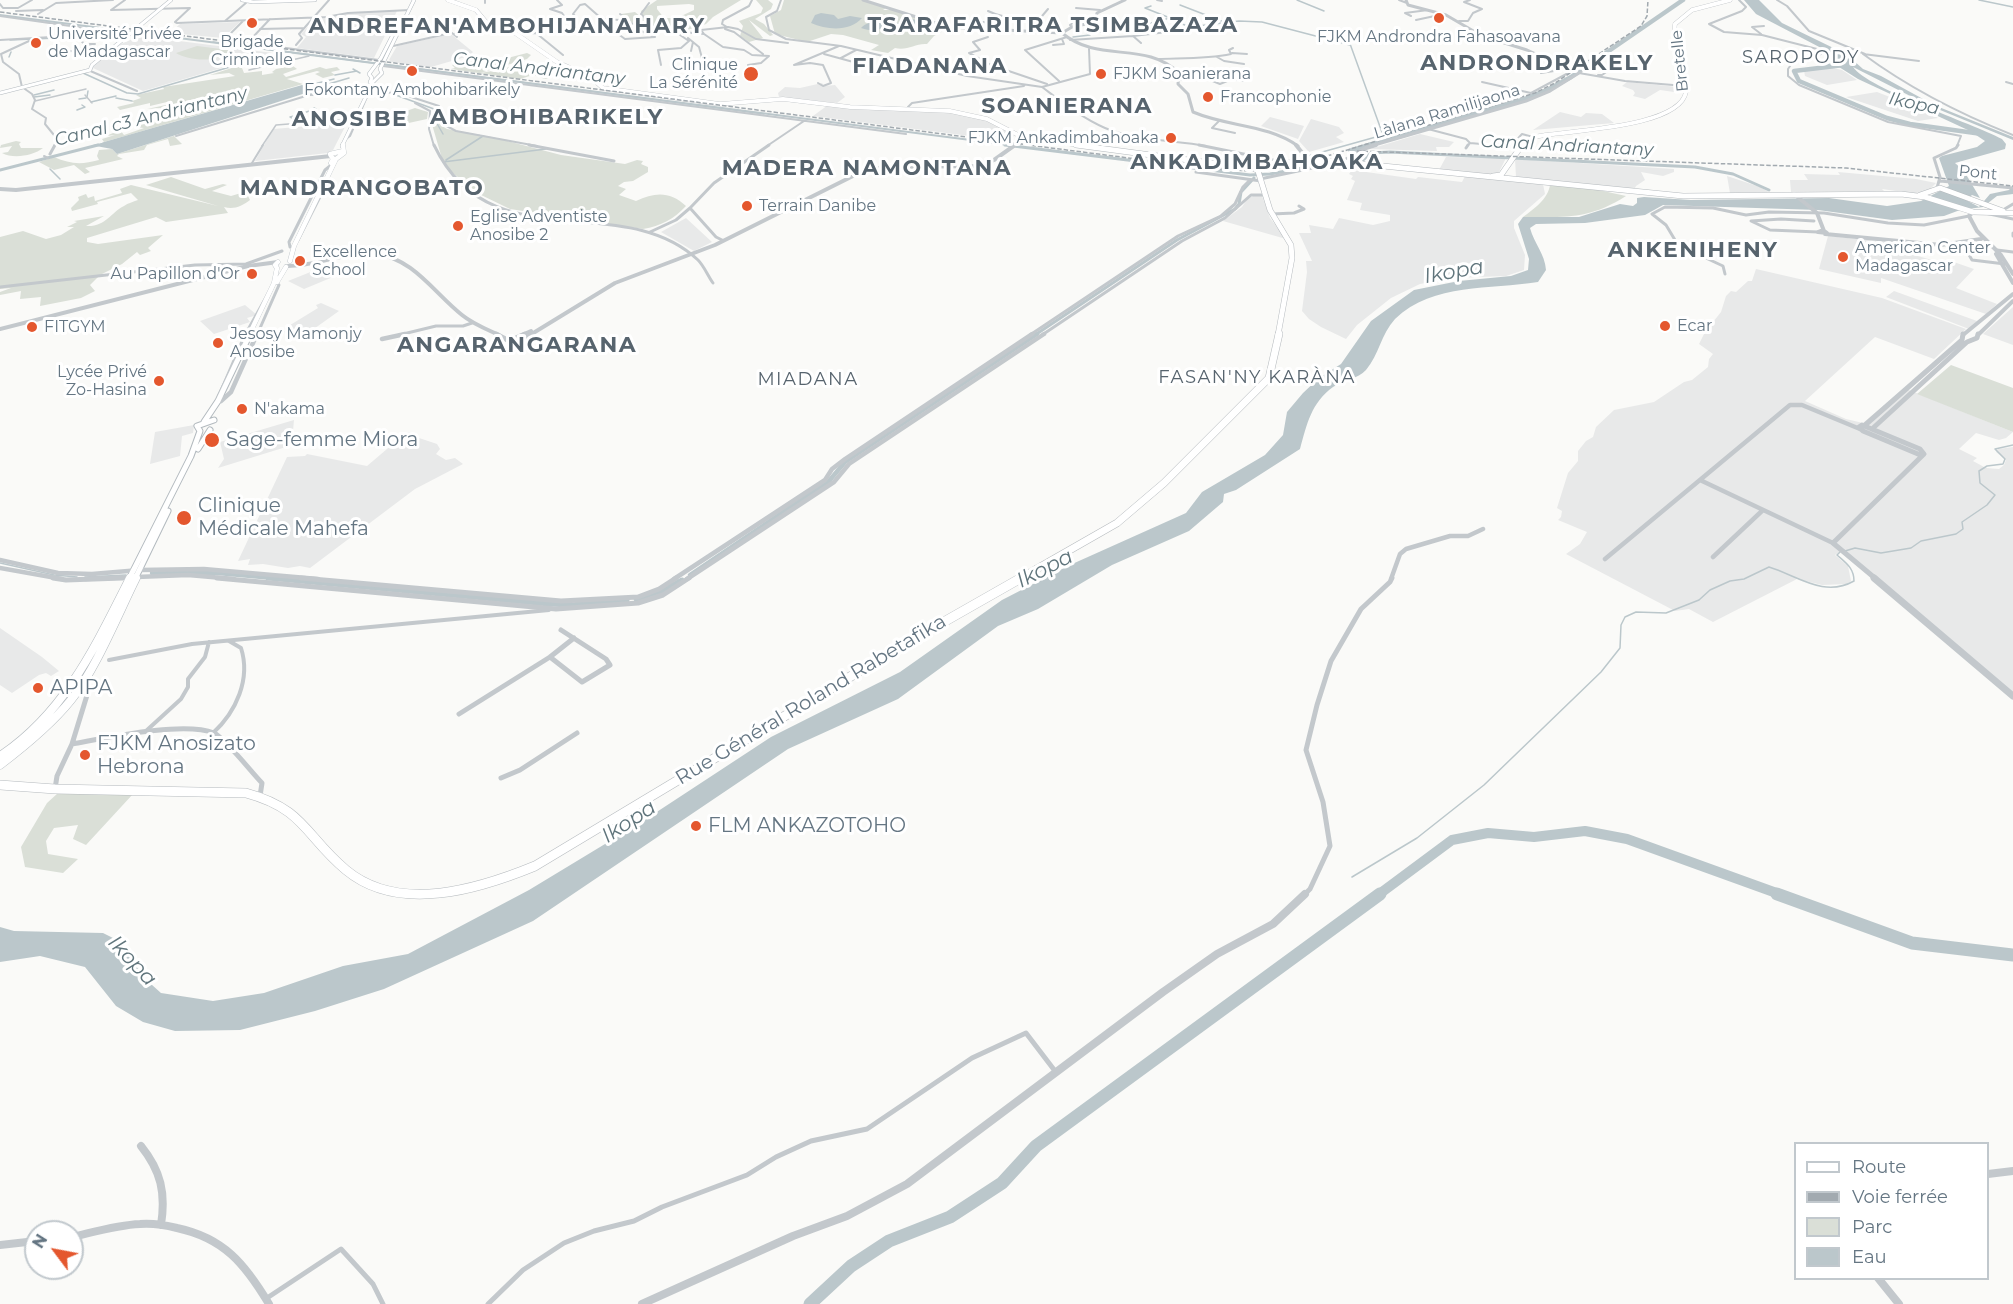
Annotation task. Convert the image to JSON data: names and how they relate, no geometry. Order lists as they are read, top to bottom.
{
  "streets": {
    "main road": ["Bretelle", "Rue Général Roland Rabetafika"],
    "street": ["Làlana Ramilijaona", "Pont"]
  },
  "districts": [
    "TSARAFARITRA TSIMBAZAZA",
    "ANDREFAN'AMBOHIJANAHARY",
    "SAROPODY",
    "ANDRONDRAKELY",
    "FIADANANA",
    "SOANIERANA",
    "AMBOHIBARIKELY",
    "ANOSIBE",
    "ANKADIMBAHOAKA",
    "MADERA NAMONTANA",
    "MANDRANGOBATO",
    "ANKENIHENY",
    "ANGARANGARANA",
    "FASAN'NY KARÀNA",
    "MIADANA"
  ],
  "water": ["Canal Andriantany", "Ikopa", "Canal c3 Andriantany"],
  "places": [
    "FJKM Androndra Fahasoavana",
    "Brigade Criminelle",
    "Université Privée de Madagascar",
    "Fokontany Ambohibarikely",
    "Clinique La Sérénité",
    "FJKM Soanierana",
    "Francophonie",
    "FJKM Ankadimbahoaka",
    "Terrain Danibe",
    "Eglise Adventiste Anosibe 2",
    "American Center Madagascar",
    "Excellence School",
    "Au Papillon d'Or",
    "Ecar",
    "FITGYM",
    "Jesosy Mamonjy Anosibe",
    "Lycée Privé Zo-Hasina",
    "N'akama",
    "Sage-femme Miora",
    "Clinique Médicale Mahefa",
    "APIPA",
    "FJKM Anosizato Hebrona",
    "FLM ANKAZOTOHO"
  ],
  "legend": [
    "Route",
    "Voie ferrée",
    "Parc",
    "Eau"
  ],
  "north": "top left"
}
